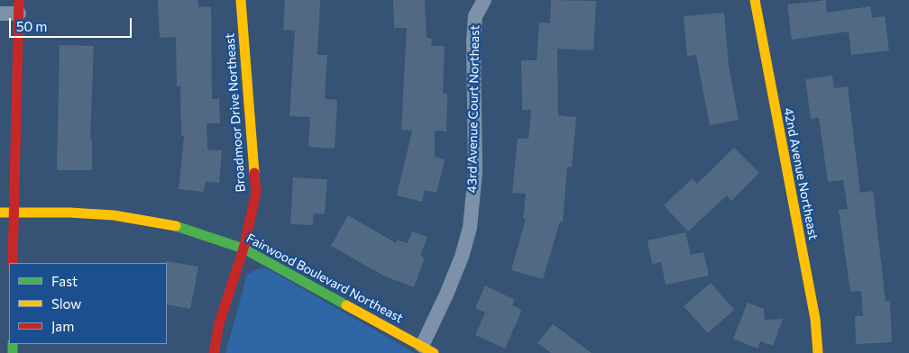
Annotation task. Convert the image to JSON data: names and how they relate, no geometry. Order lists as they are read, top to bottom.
{
  "streets": {
    "street": [
      "43rd Avenue Court Northeast",
      "Broadmoor Drive Northeast",
      "42nd Avenue Northeast",
      "Fairwood Boulevard Northeast"
    ]
  },
  "crossings": [
    ["43rd Avenue Court Northeast", "Fairwood Boulevard Northeast"],
    ["Broadmoor Drive Northeast", "Fairwood Boulevard Northeast"]
  ],
  "legend": ["Fast", "Slow", "Jam"],
  "scale_bar": "50 m"
}
